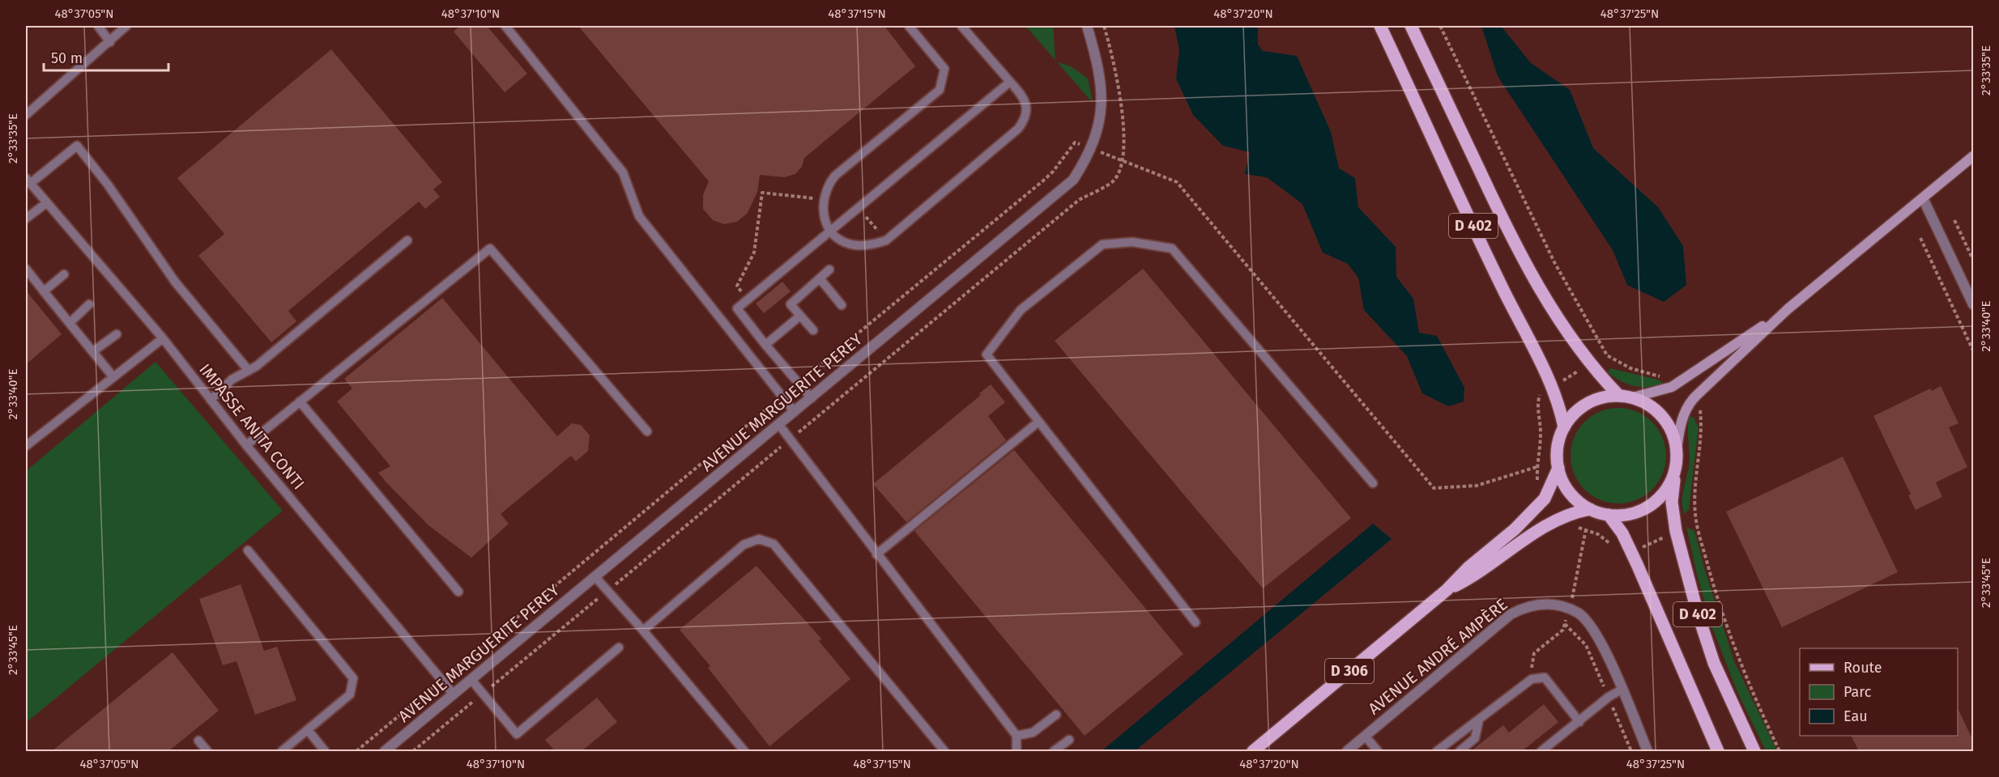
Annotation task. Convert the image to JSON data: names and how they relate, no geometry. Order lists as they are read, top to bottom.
{
  "streets": {
    "main road": ["D 402", "D 306"],
    "street": ["AVENUE MARGUERITE PEREY", "AVENUE ANDRÉ AMPÈRE"],
    "lane": ["IMPASSE ANITA CONTI"]
  },
  "crossings": [
    ["D 402", "D 306"],
    ["AVENUE MARGUERITE PEREY", "IMPASSE ANITA CONTI"]
  ],
  "legend": ["Route", "Parc", "Eau"],
  "scale_bar": "50 m",
  "coordinates": [
    "48°37'05\"N",
    "48°37'10\"N",
    "48°37'15\"N",
    "48°37'20\"N",
    "48°37'25\"N",
    "2°33'35\"E",
    "2°33'40\"E",
    "2°33'45\"E"
  ]
}
